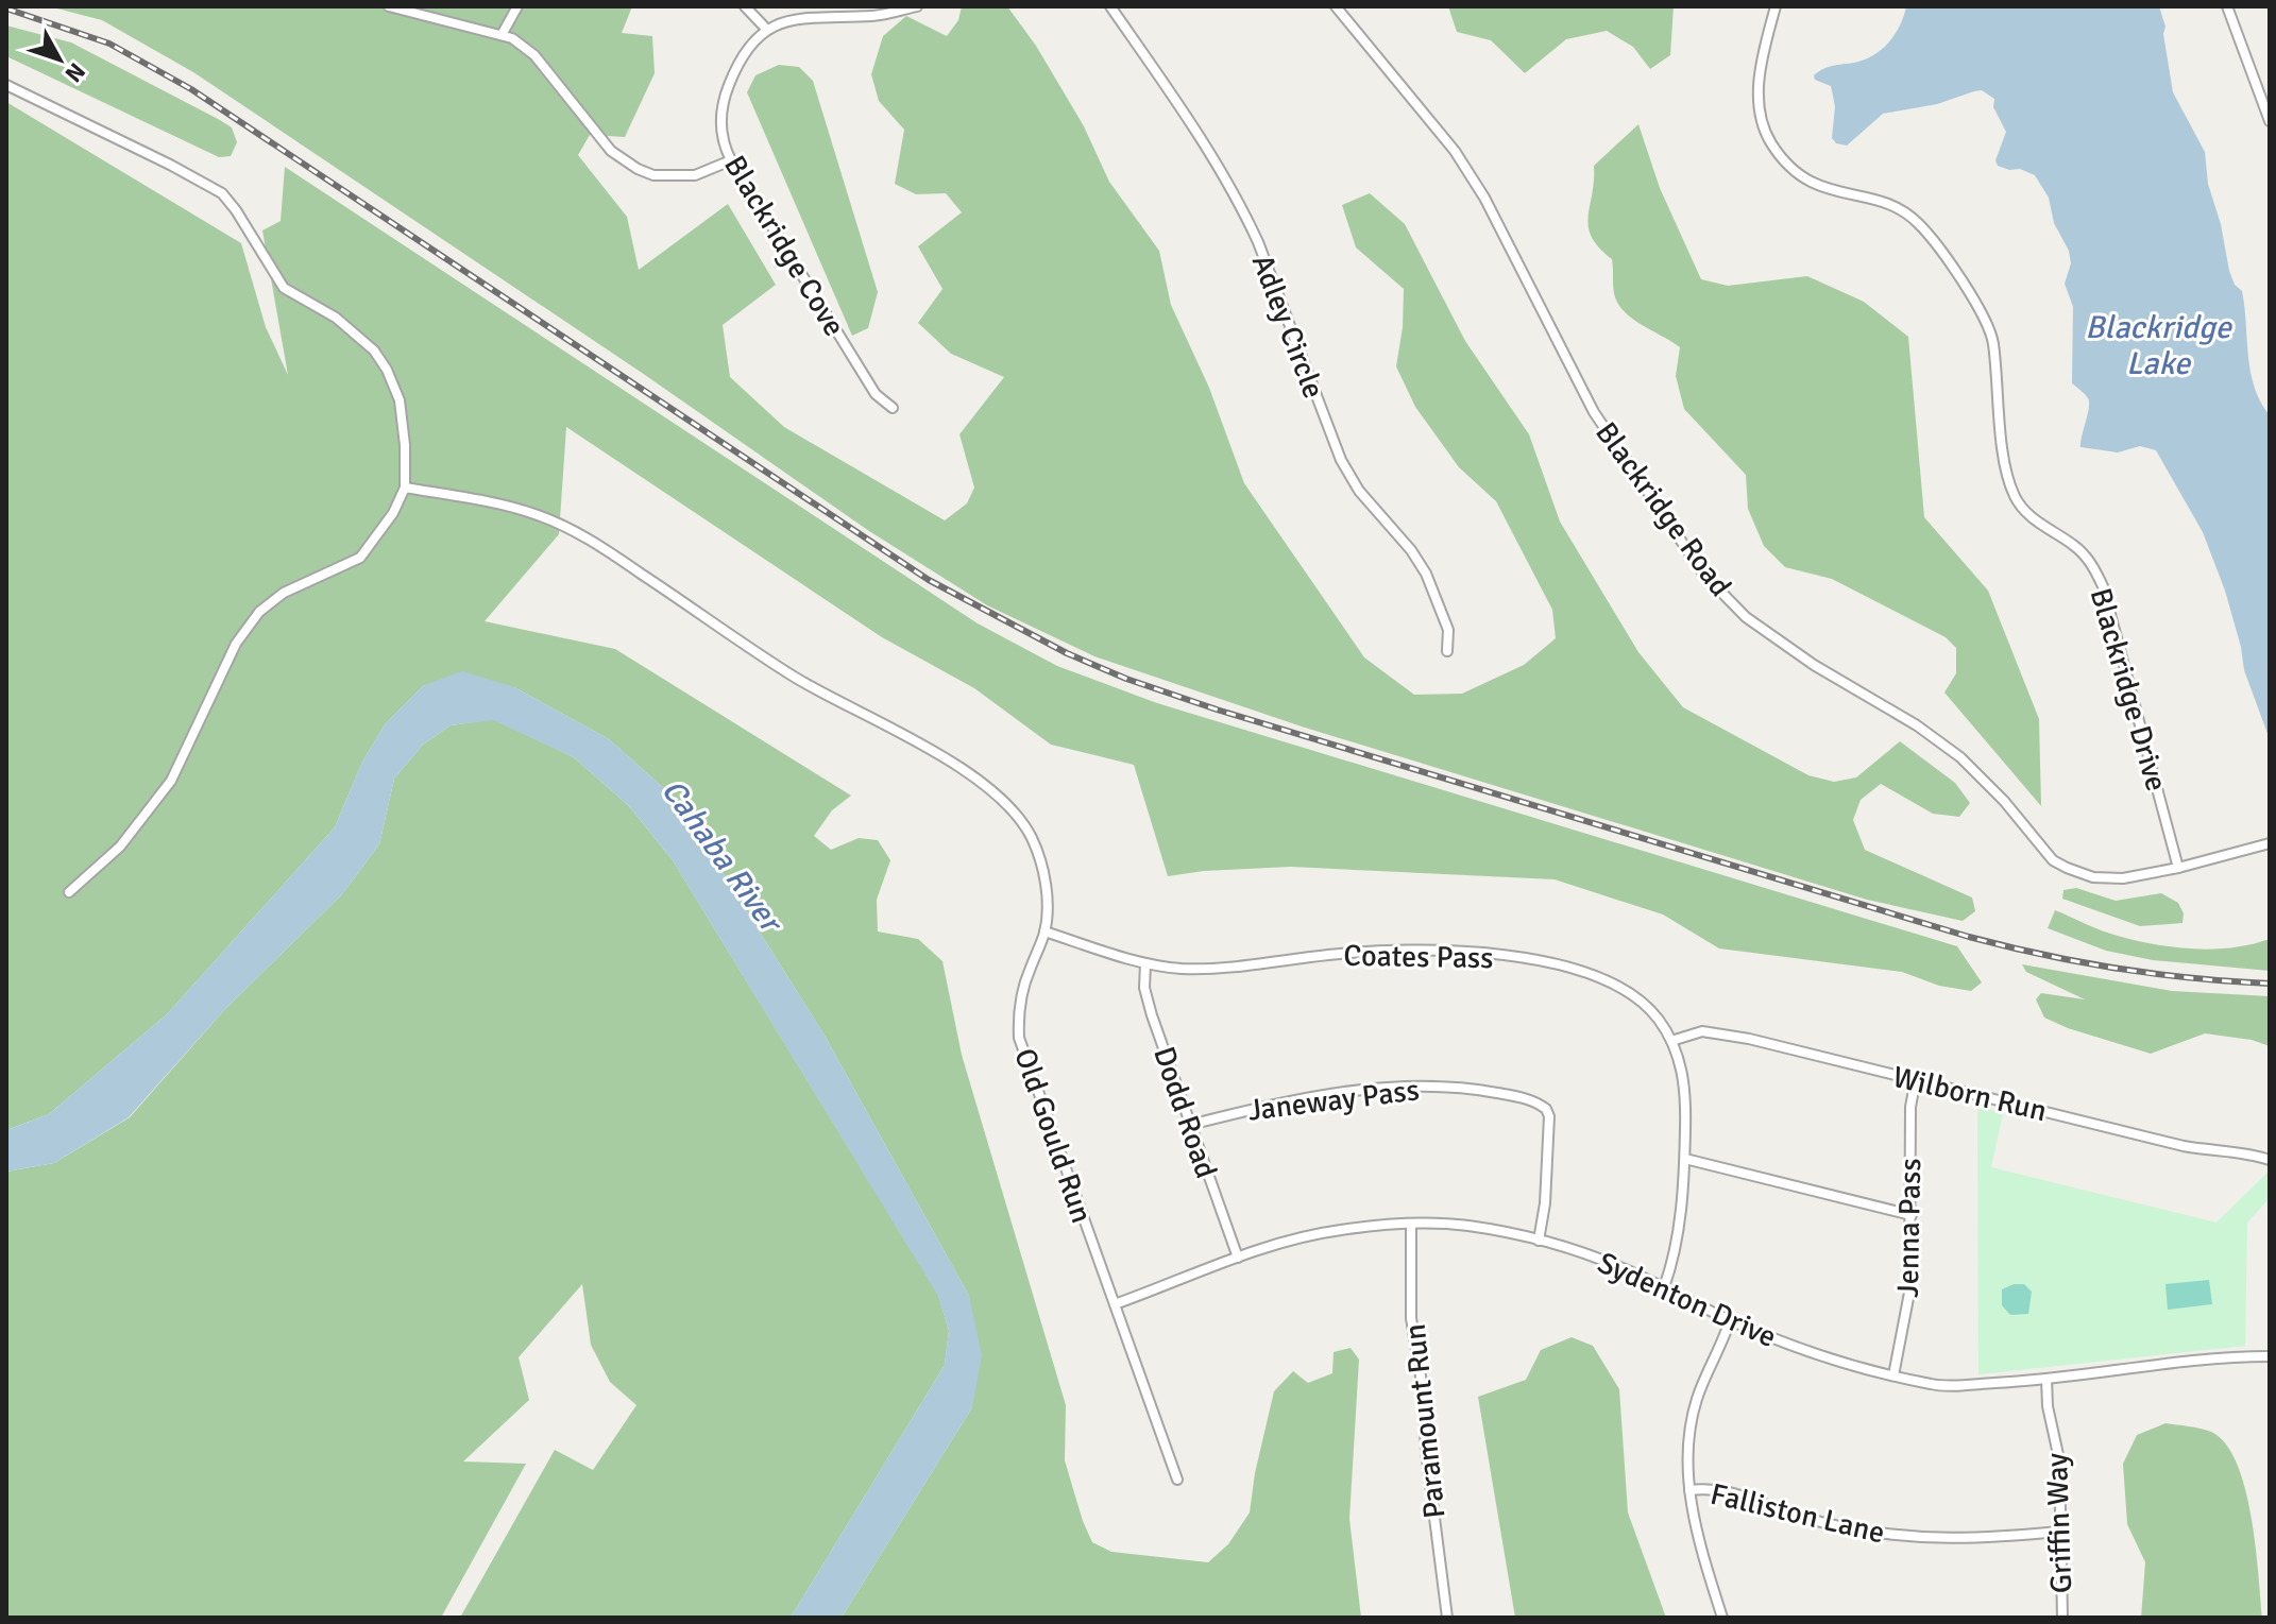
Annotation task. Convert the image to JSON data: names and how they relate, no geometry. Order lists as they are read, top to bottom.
{
  "streets": {
    "street": [
      "Blackridge Cove",
      "Adley Circle",
      "Blackridge Road",
      "Blackridge Drive",
      "Coates Pass",
      "Wilborn Run",
      "Janeway Pass",
      "Dodd Road",
      "Old Gould Run",
      "Jenna Pass",
      "Sydenton Drive",
      "Paramount Run",
      "Falliston Lane",
      "Griffin Way"
    ]
  },
  "crossings": [
    ["Blackridge Road", "Blackridge Drive"],
    ["Coates Pass", "Wilborn Run"],
    ["Coates Pass", "Dodd Road"],
    ["Coates Pass", "Old Gould Run"],
    ["Coates Pass", "Sydenton Drive"],
    ["Wilborn Run", "Jenna Pass"],
    ["Janeway Pass", "Dodd Road"],
    ["Janeway Pass", "Sydenton Drive"],
    ["Dodd Road", "Sydenton Drive"],
    ["Old Gould Run", "Sydenton Drive"],
    ["Jenna Pass", "Sydenton Drive"],
    ["Sydenton Drive", "Paramount Run"],
    ["Sydenton Drive", "Griffin Way"],
    ["Falliston Lane", "Griffin Way"]
  ],
  "water": ["Blackridge Lake", "Cahaba River"],
  "north": "bottom right"
}
